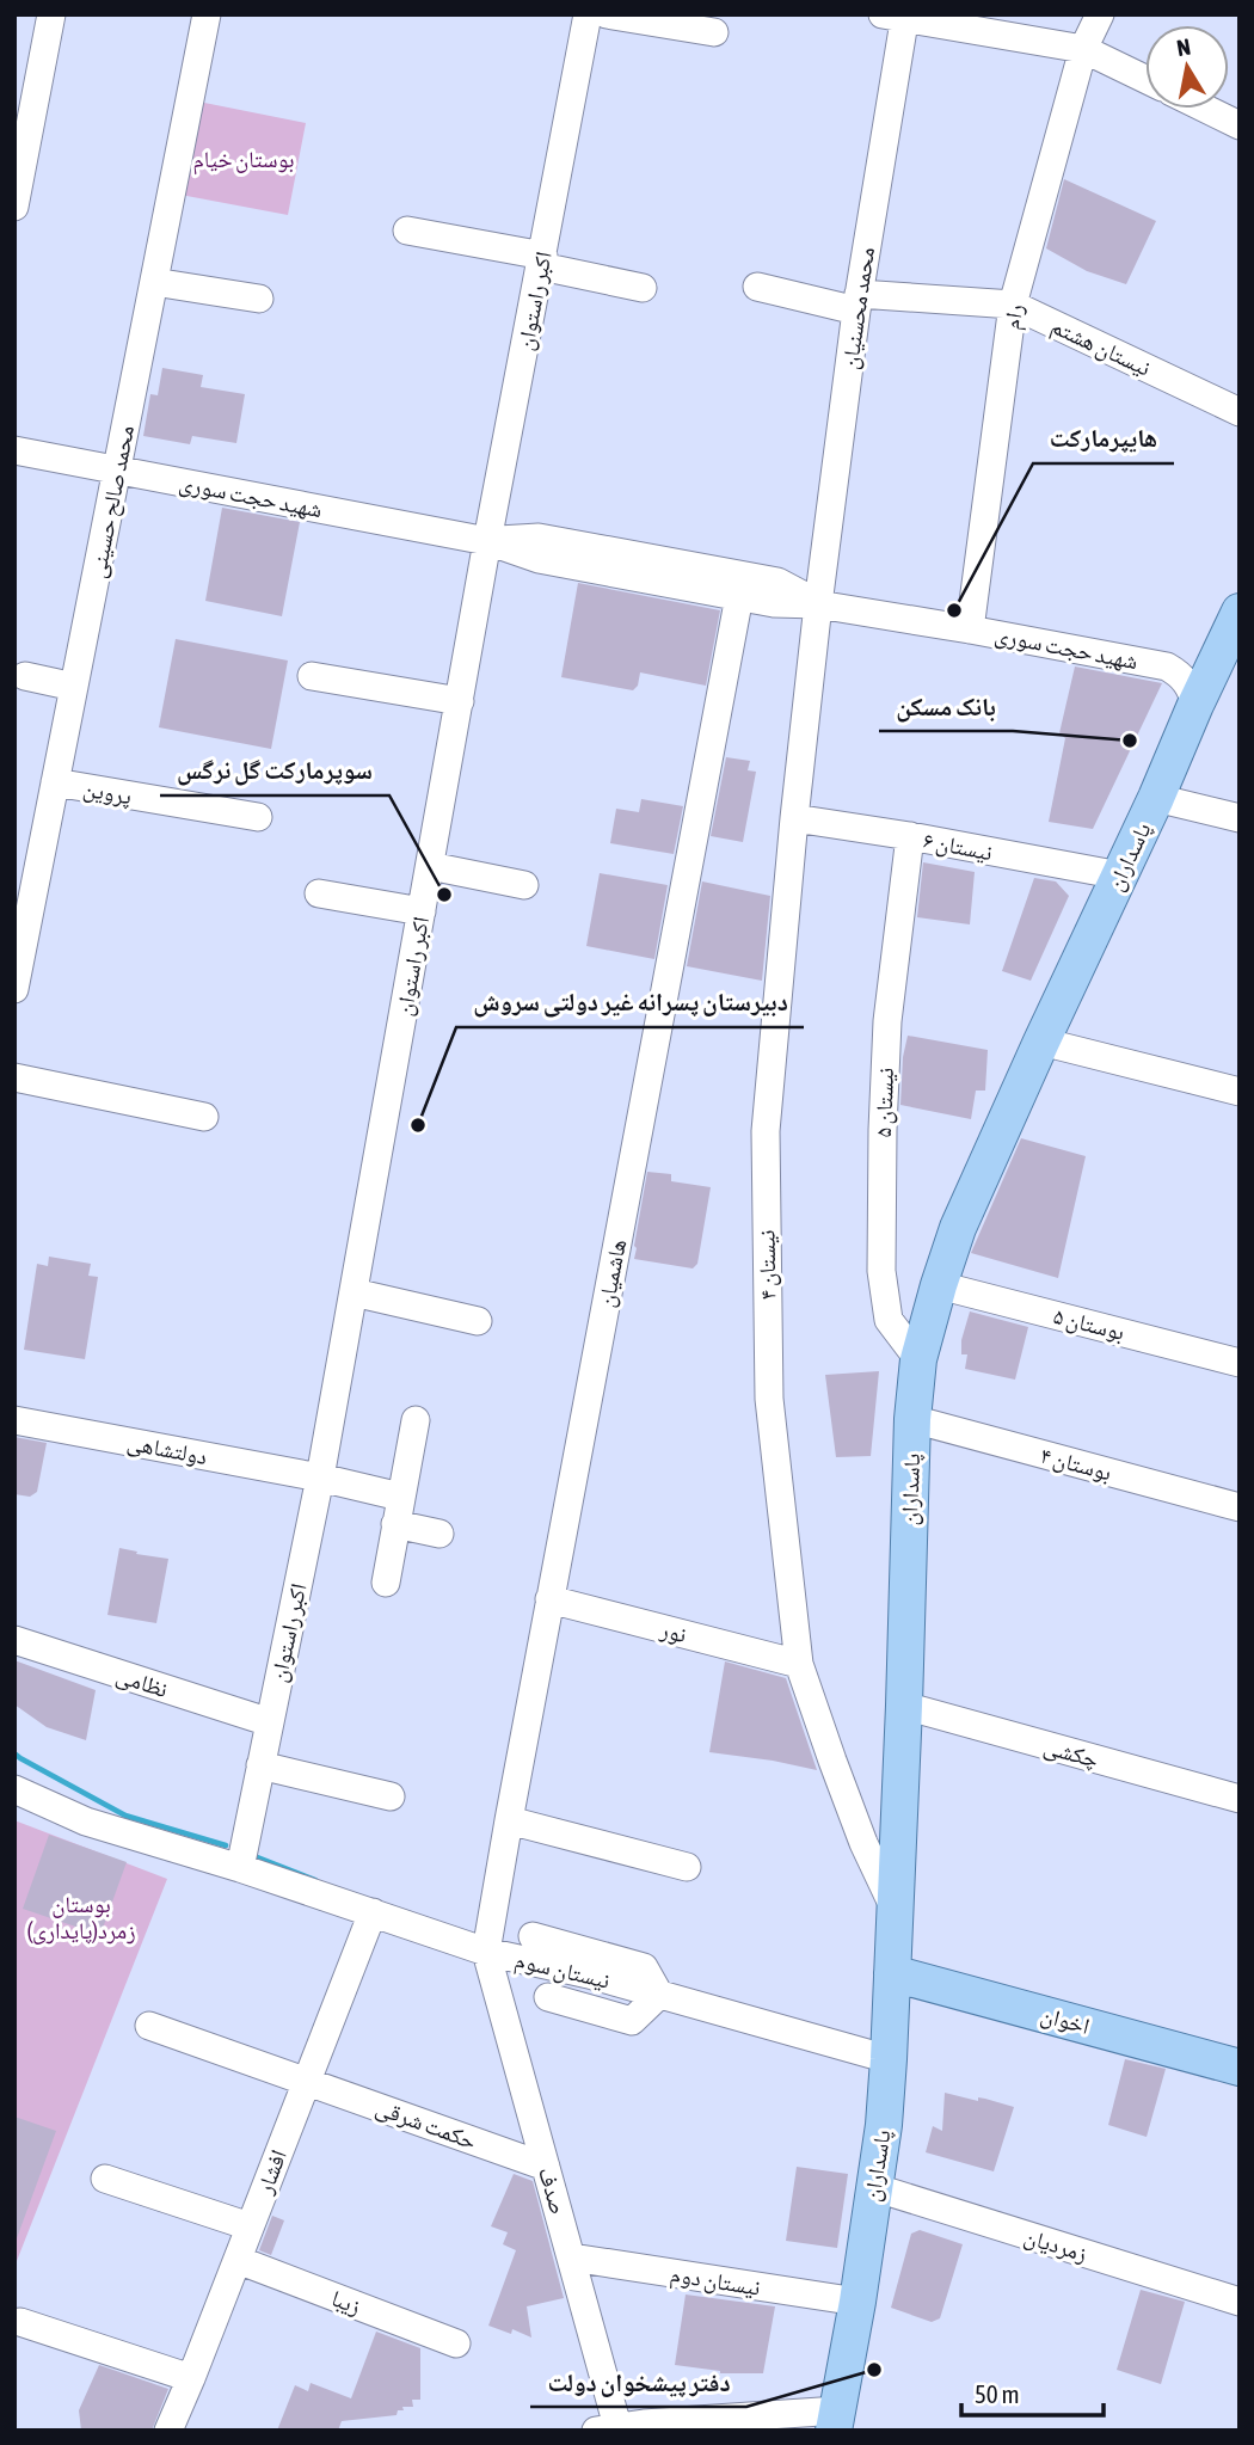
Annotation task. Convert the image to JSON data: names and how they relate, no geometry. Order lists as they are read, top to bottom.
{
  "streets": {
    "main road": ["پاسداران", "اخوان"],
    "street": [
      "اکبر راستوان",
      "محمد محسنیان",
      "رام",
      "نیستان هشتم",
      "شهید حجت سوری",
      "محمد صالح حسینی",
      "پروین",
      "نیستان ۶",
      "نیستان ۵",
      "نیستان ۴",
      "هاشمیان",
      "بوستان ۵",
      "دولتشاهی",
      "بوستان ۴",
      "نور",
      "نظامی",
      "چکشی",
      "نیستان سوم",
      "حکمت شرقی",
      "افشار",
      "صدف",
      "زمردیان",
      "نیستان دوم",
      "زیبا"
    ]
  },
  "crossings": [
    ["اکبر راستوان", "شهید حجت سوری"],
    ["اکبر راستوان", "دولتشاهی"],
    ["اکبر راستوان", "نظامی"],
    ["اکبر راستوان", "نیستان سوم"],
    ["محمد محسنیان", "نیستان هشتم"],
    ["محمد محسنیان", "شهید حجت سوری"],
    ["محمد محسنیان", "نیستان ۴"],
    ["رام", "نیستان هشتم"],
    ["رام", "شهید حجت سوری"],
    ["شهید حجت سوری", "محمد صالح حسینی"],
    ["شهید حجت سوری", "پاسداران"],
    ["شهید حجت سوری", "نیستان ۴"],
    ["شهید حجت سوری", "هاشمیان"],
    ["محمد صالح حسینی", "پروین"],
    ["نیستان ۶", "پاسداران"],
    ["نیستان ۶", "نیستان ۵"],
    ["نیستان ۶", "نیستان ۴"],
    ["پاسداران", "نیستان ۵"],
    ["پاسداران", "نیستان ۴"],
    ["پاسداران", "بوستان ۵"],
    ["پاسداران", "بوستان ۴"],
    ["پاسداران", "چکشی"],
    ["پاسداران", "نیستان سوم"],
    ["پاسداران", "اخوان"],
    ["پاسداران", "زمردیان"],
    ["پاسداران", "نیستان دوم"],
    ["نیستان ۴", "نور"],
    ["هاشمیان", "نور"],
    ["هاشمیان", "نیستان سوم"],
    ["هاشمیان", "صدف"],
    ["نیستان سوم", "افشار"],
    ["نیستان سوم", "صدف"],
    ["حکمت شرقی", "افشار"],
    ["حکمت شرقی", "صدف"],
    ["افشار", "زیبا"],
    ["صدف", "نیستان دوم"]
  ],
  "parks": ["بوستان خیام", "بوستان زمرد(پایداری)"],
  "places": [
    "هایپرمارکت",
    "بانک مسکن",
    "سوپرمارکت گل نرگس",
    "دبیرستان پسرانه غیر دولتی سروش",
    "دفتر پیشخوان دولت"
  ],
  "scale_bar": "50 m",
  "north": "top"
}
